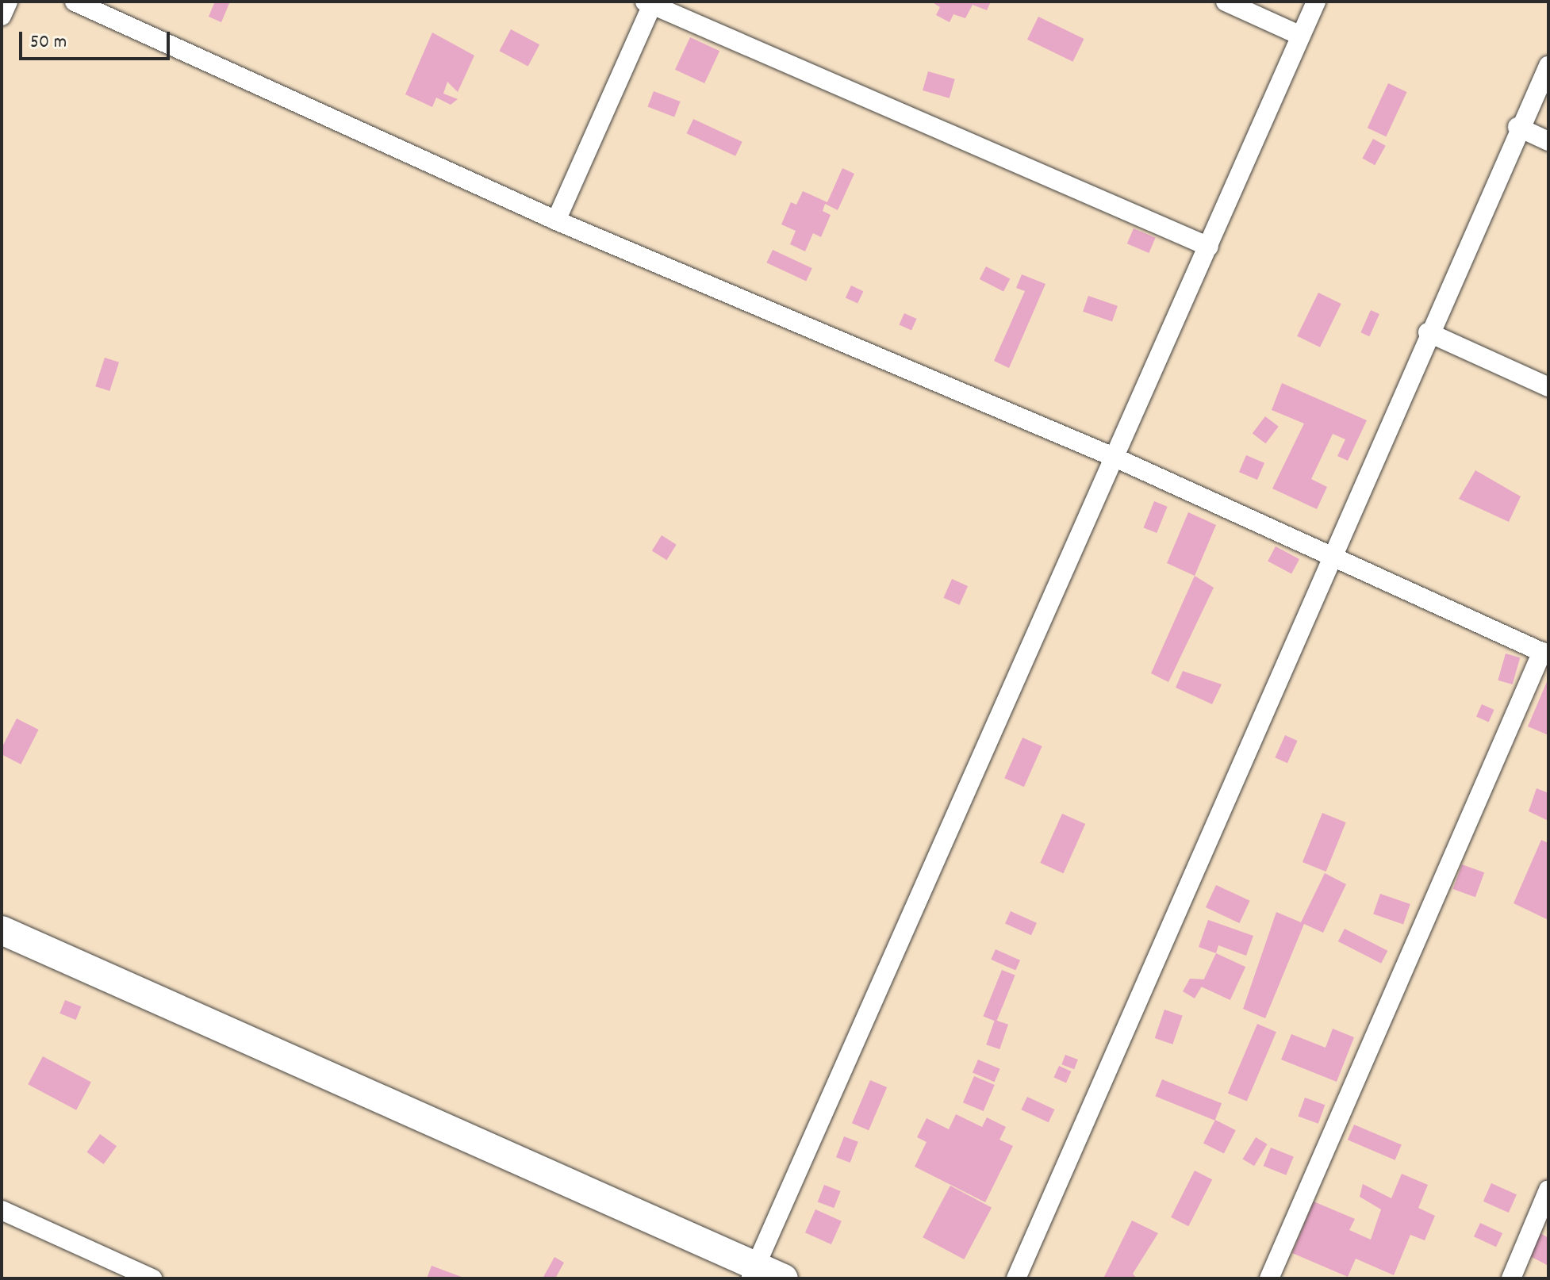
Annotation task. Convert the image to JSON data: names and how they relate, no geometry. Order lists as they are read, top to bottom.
{
  "scale_bar": "50 m"
}
